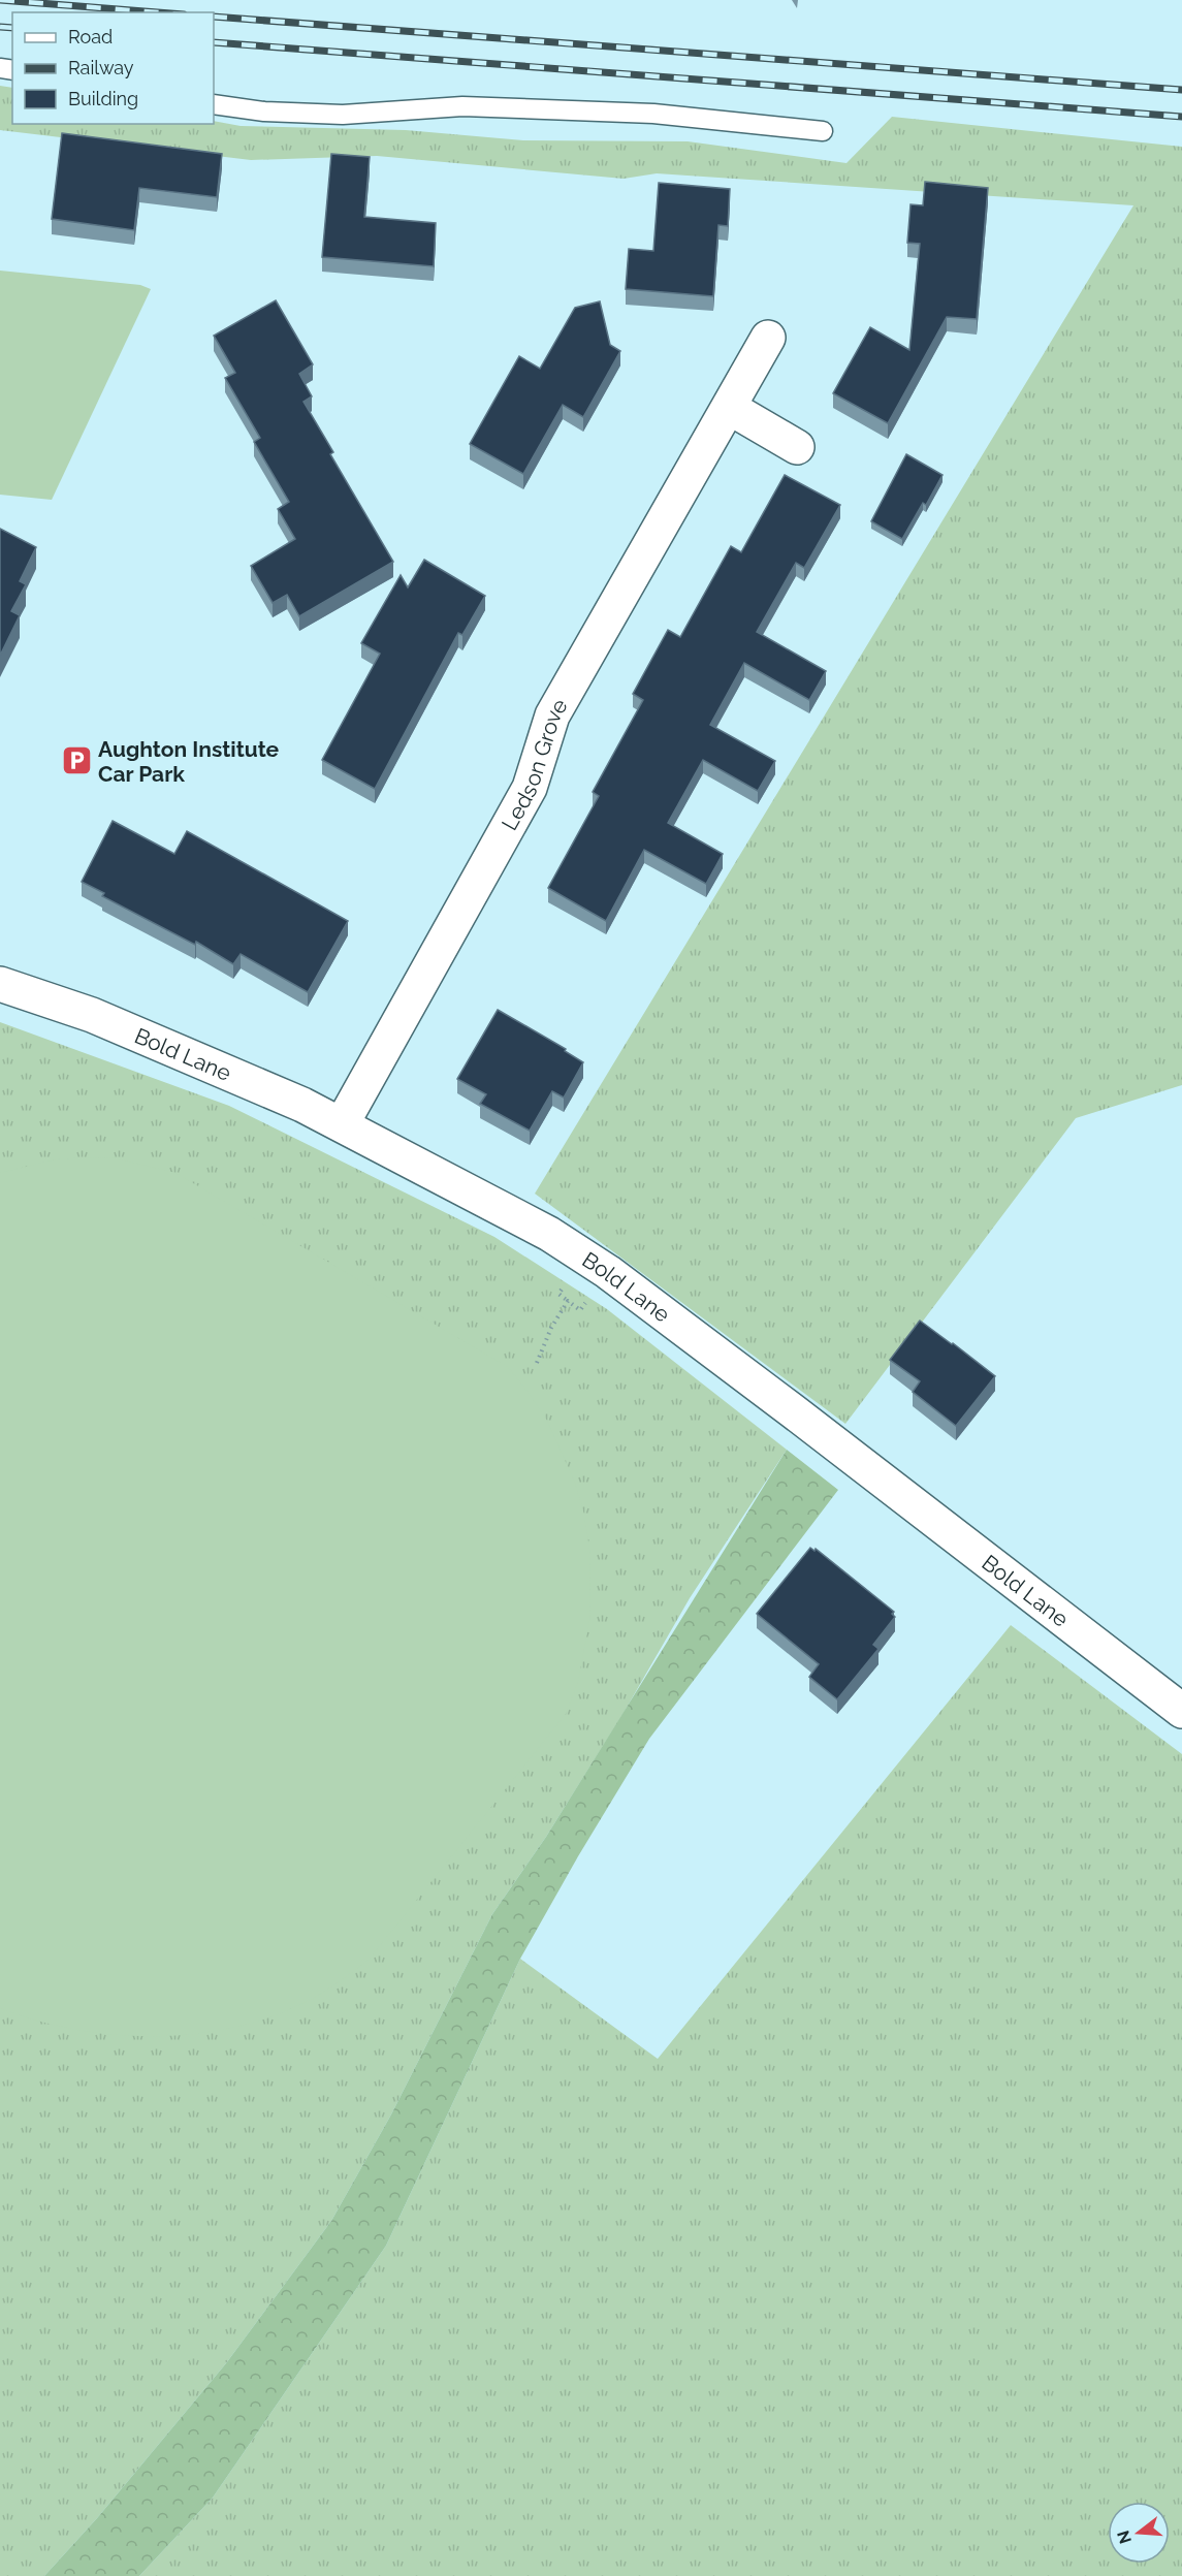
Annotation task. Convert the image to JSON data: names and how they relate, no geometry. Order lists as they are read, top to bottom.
{
  "streets": {
    "street": ["Ledson Grove", "Bold Lane"]
  },
  "crossings": [
    ["Ledson Grove", "Bold Lane"]
  ],
  "places": {
    "parking": ["Aughton Institute Car Park"]
  },
  "legend": ["Road", "Railway", "Building"],
  "north": "left"
}
